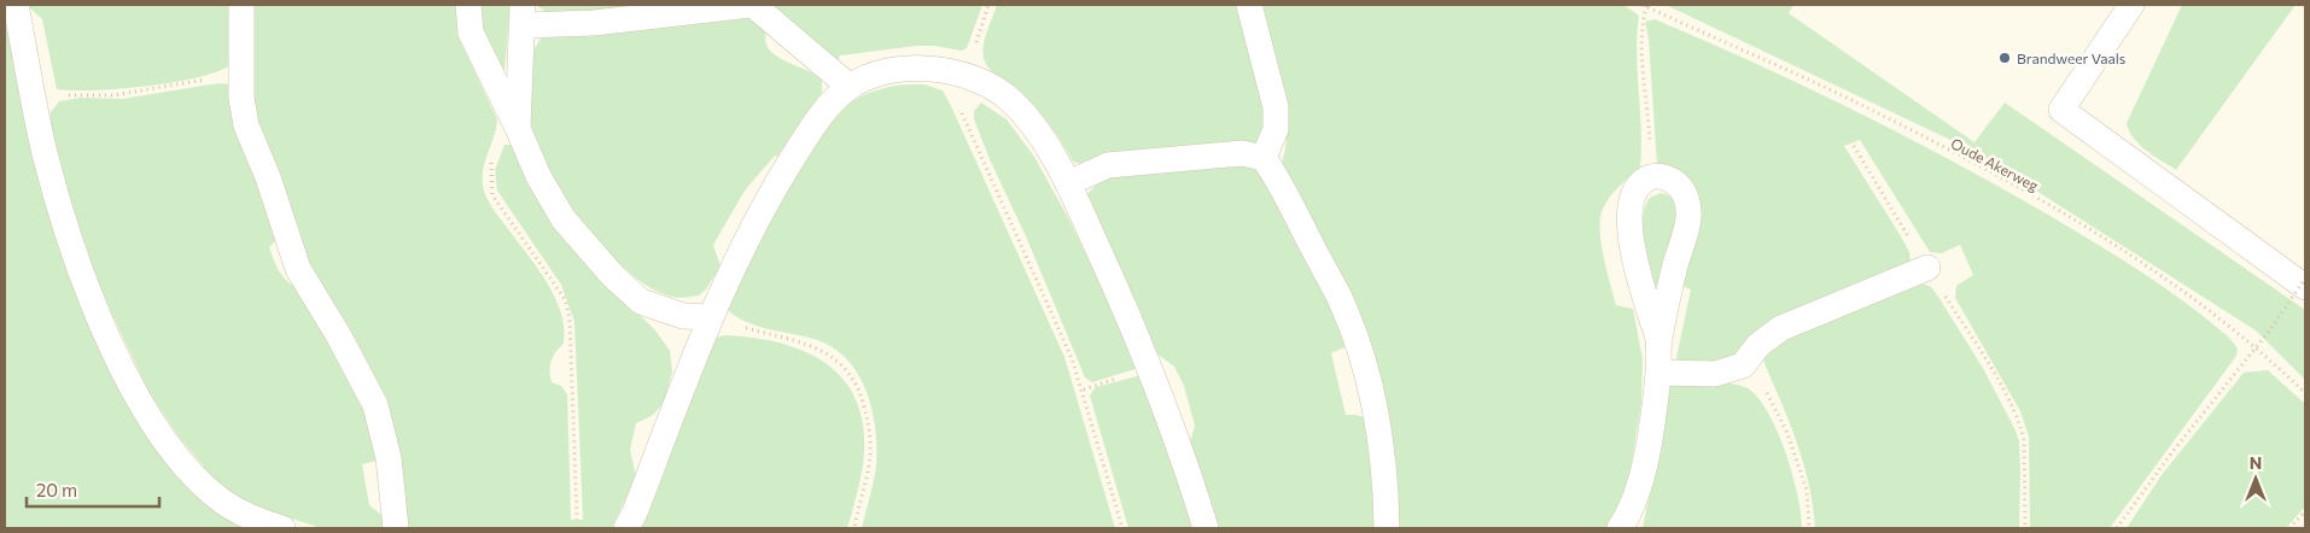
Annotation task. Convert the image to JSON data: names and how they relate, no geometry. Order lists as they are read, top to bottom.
{
  "streets": {
    "path": ["Oude Akerweg"]
  },
  "places": ["Brandweer Vaals"],
  "scale_bar": "20 m",
  "north": "top"
}
